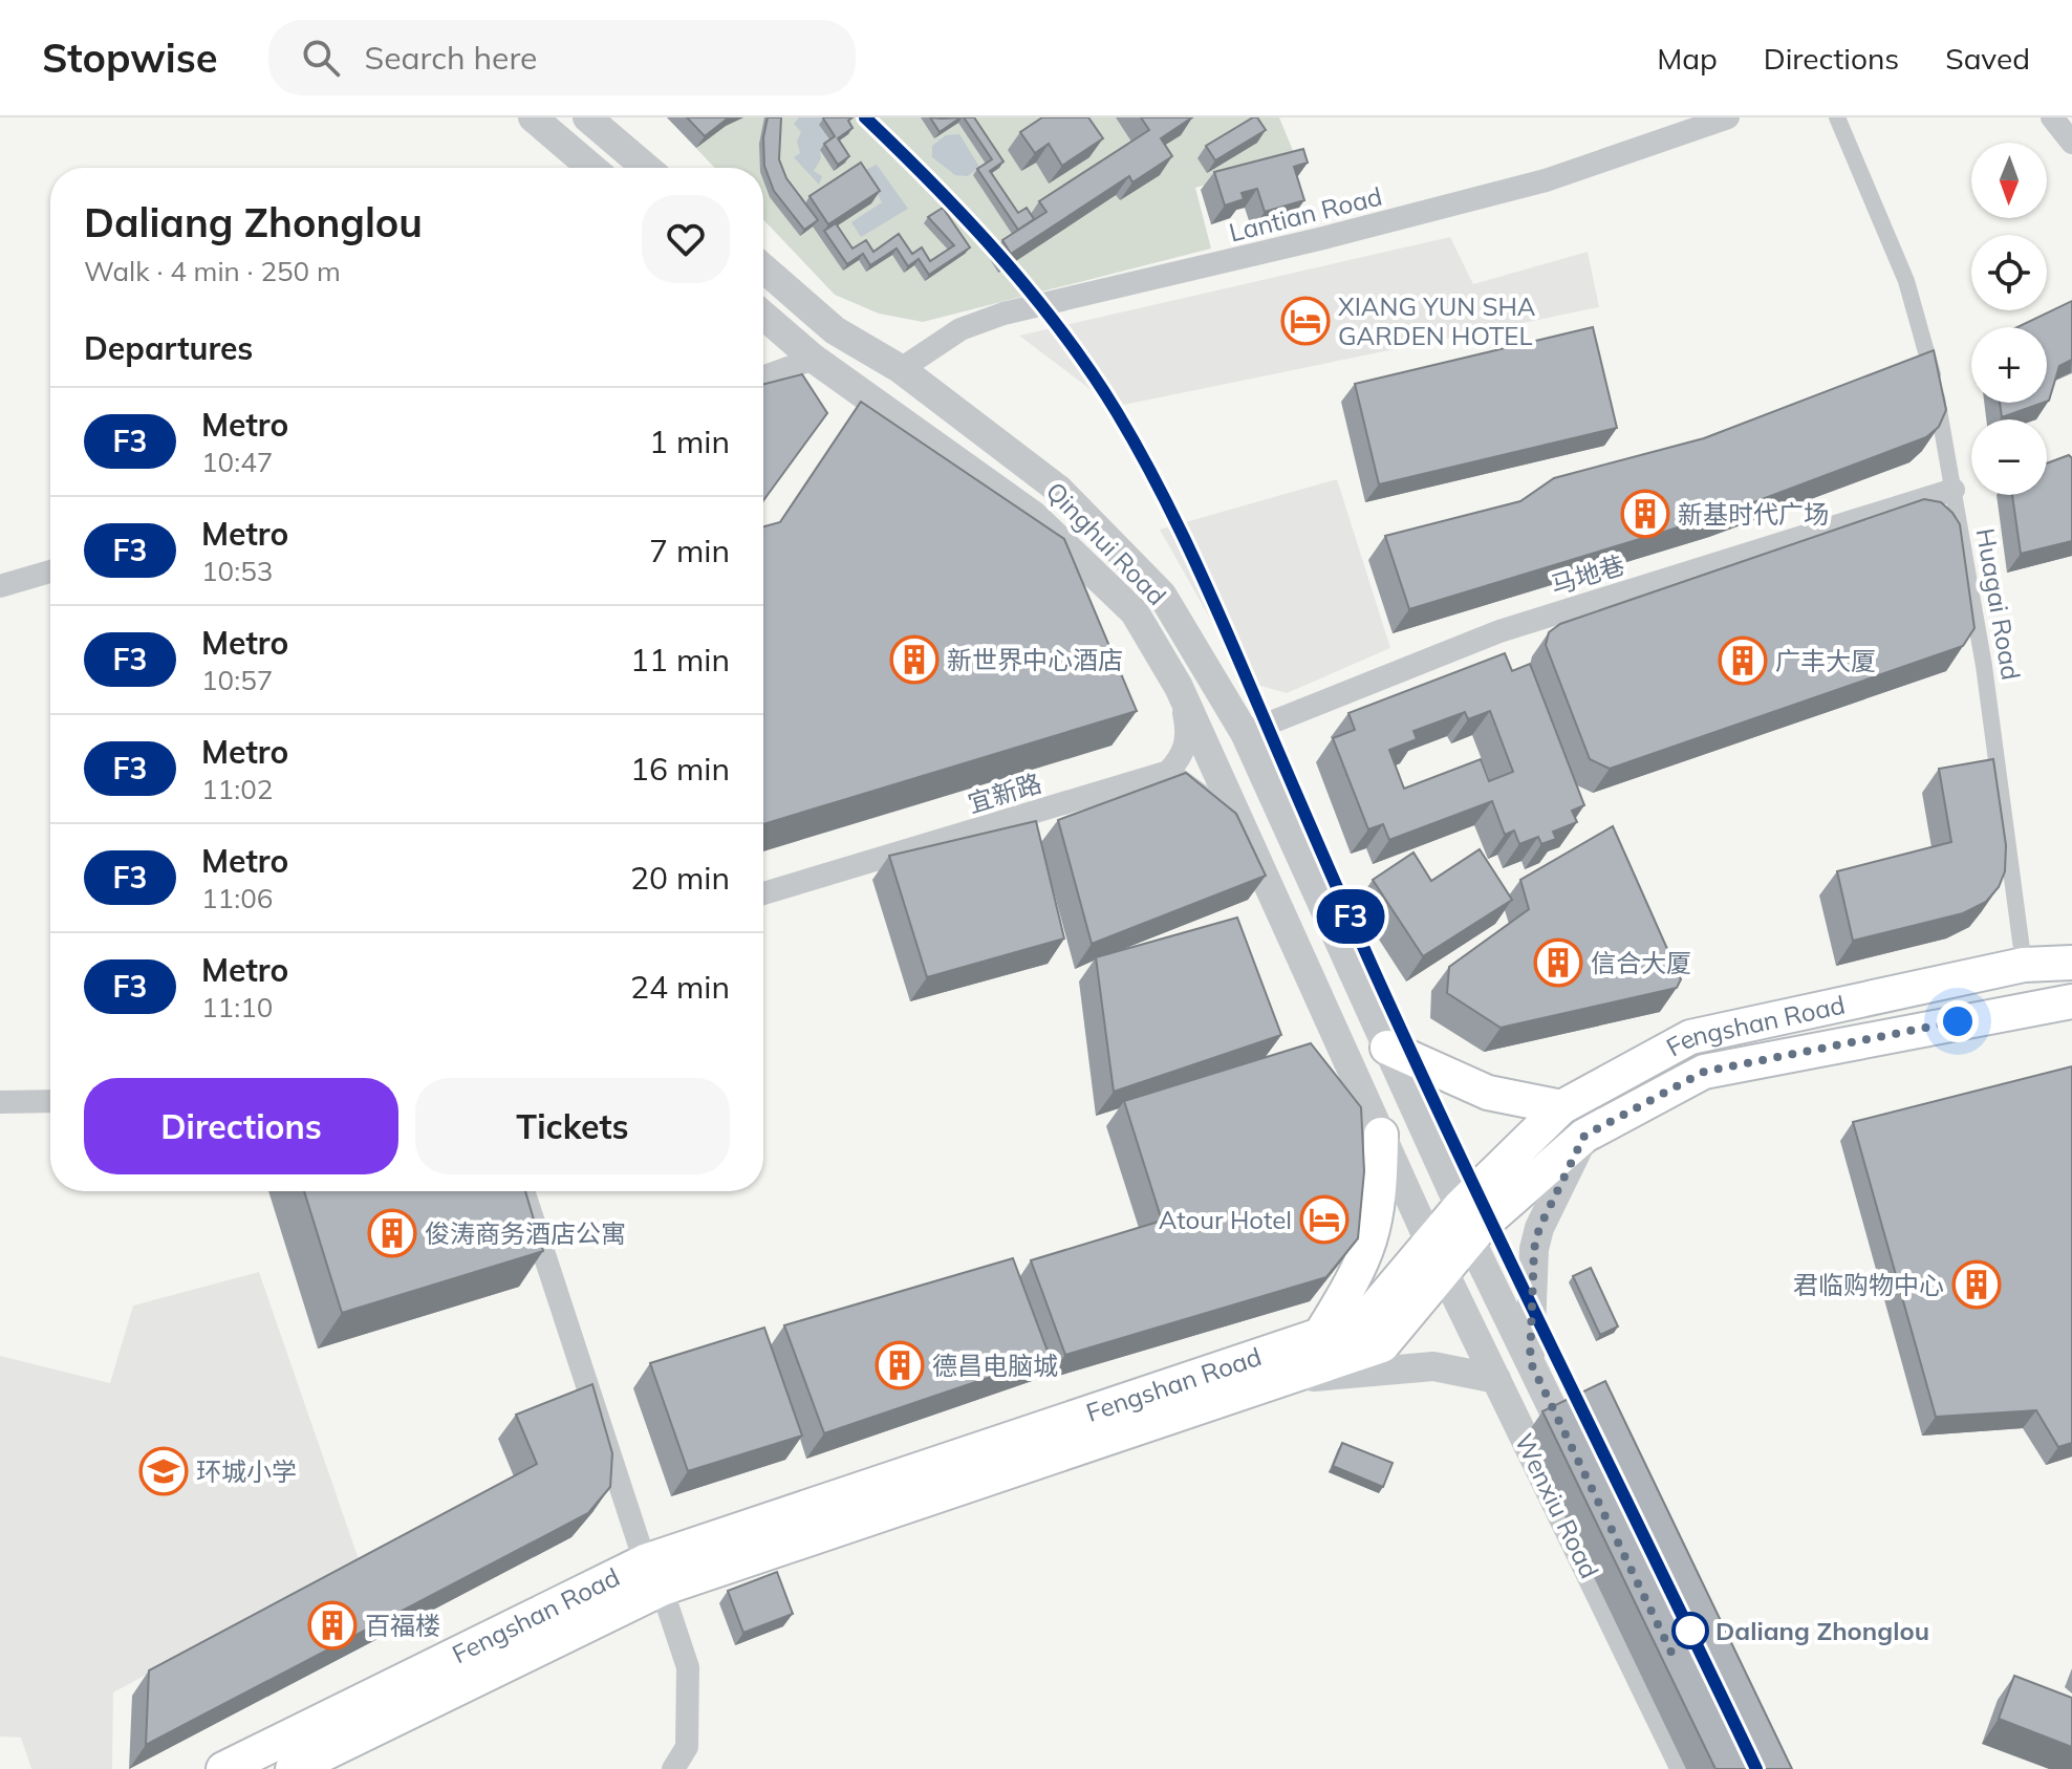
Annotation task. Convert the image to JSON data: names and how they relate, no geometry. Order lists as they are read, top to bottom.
{
  "streets": {
    "main road": ["Fengshan Road"],
    "street": [
      "Lantian Road",
      "Qinghui Road",
      "马地巷",
      "Huagai Road",
      "宜新路",
      "Wenxiu Road"
    ]
  },
  "crossings": [
    ["Lantian Road", "Qinghui Road"],
    ["Qinghui Road", "马地巷"],
    ["Qinghui Road", "Fengshan Road"],
    ["Qinghui Road", "Wenxiu Road"],
    ["马地巷", "Huagai Road"],
    ["Huagai Road", "Fengshan Road"],
    ["Fengshan Road", "Wenxiu Road"]
  ],
  "places": {
    "hotel": ["XIANG YUN SHA GARDEN HOTEL", "Atour Hotel"],
    "building": [
      "新基时代广场",
      "新世界中心酒店",
      "广丰大厦",
      "信合大厦",
      "俊涛商务酒店公寓",
      "君临购物中心",
      "德昌电脑城",
      "百福楼"
    ],
    "school or university": ["环城小学"],
    "other": ["Daliang Zhonglou"]
  },
  "lines": ["metro line F3"],
  "north": "bottom",
  "page": {
    "header": "Stopwise",
    "search": "Search here",
    "nav": ["Map", "Directions", "Saved"],
    "on_map": "F3",
    "map_buttons": ["+", "−"],
    "heading": [
      ["Daliang Zhonglou", "Walk · 4 min · 250 m"],
      "Departures"
    ],
    "list": [
      {
        "mark": "F3",
        "name": "Metro",
        "note": "10:47",
        "value": "1 min"
      },
      {
        "mark": "F3",
        "name": "Metro",
        "note": "10:53",
        "value": "7 min"
      },
      {
        "mark": "F3",
        "name": "Metro",
        "note": "10:57",
        "value": "11 min"
      },
      {
        "mark": "F3",
        "name": "Metro",
        "note": "11:02",
        "value": "16 min"
      },
      {
        "mark": "F3",
        "name": "Metro",
        "note": "11:06",
        "value": "20 min"
      },
      {
        "mark": "F3",
        "name": "Metro",
        "note": "11:10",
        "value": "24 min"
      }
    ],
    "buttons": ["Directions", "Tickets"]
  }
}
